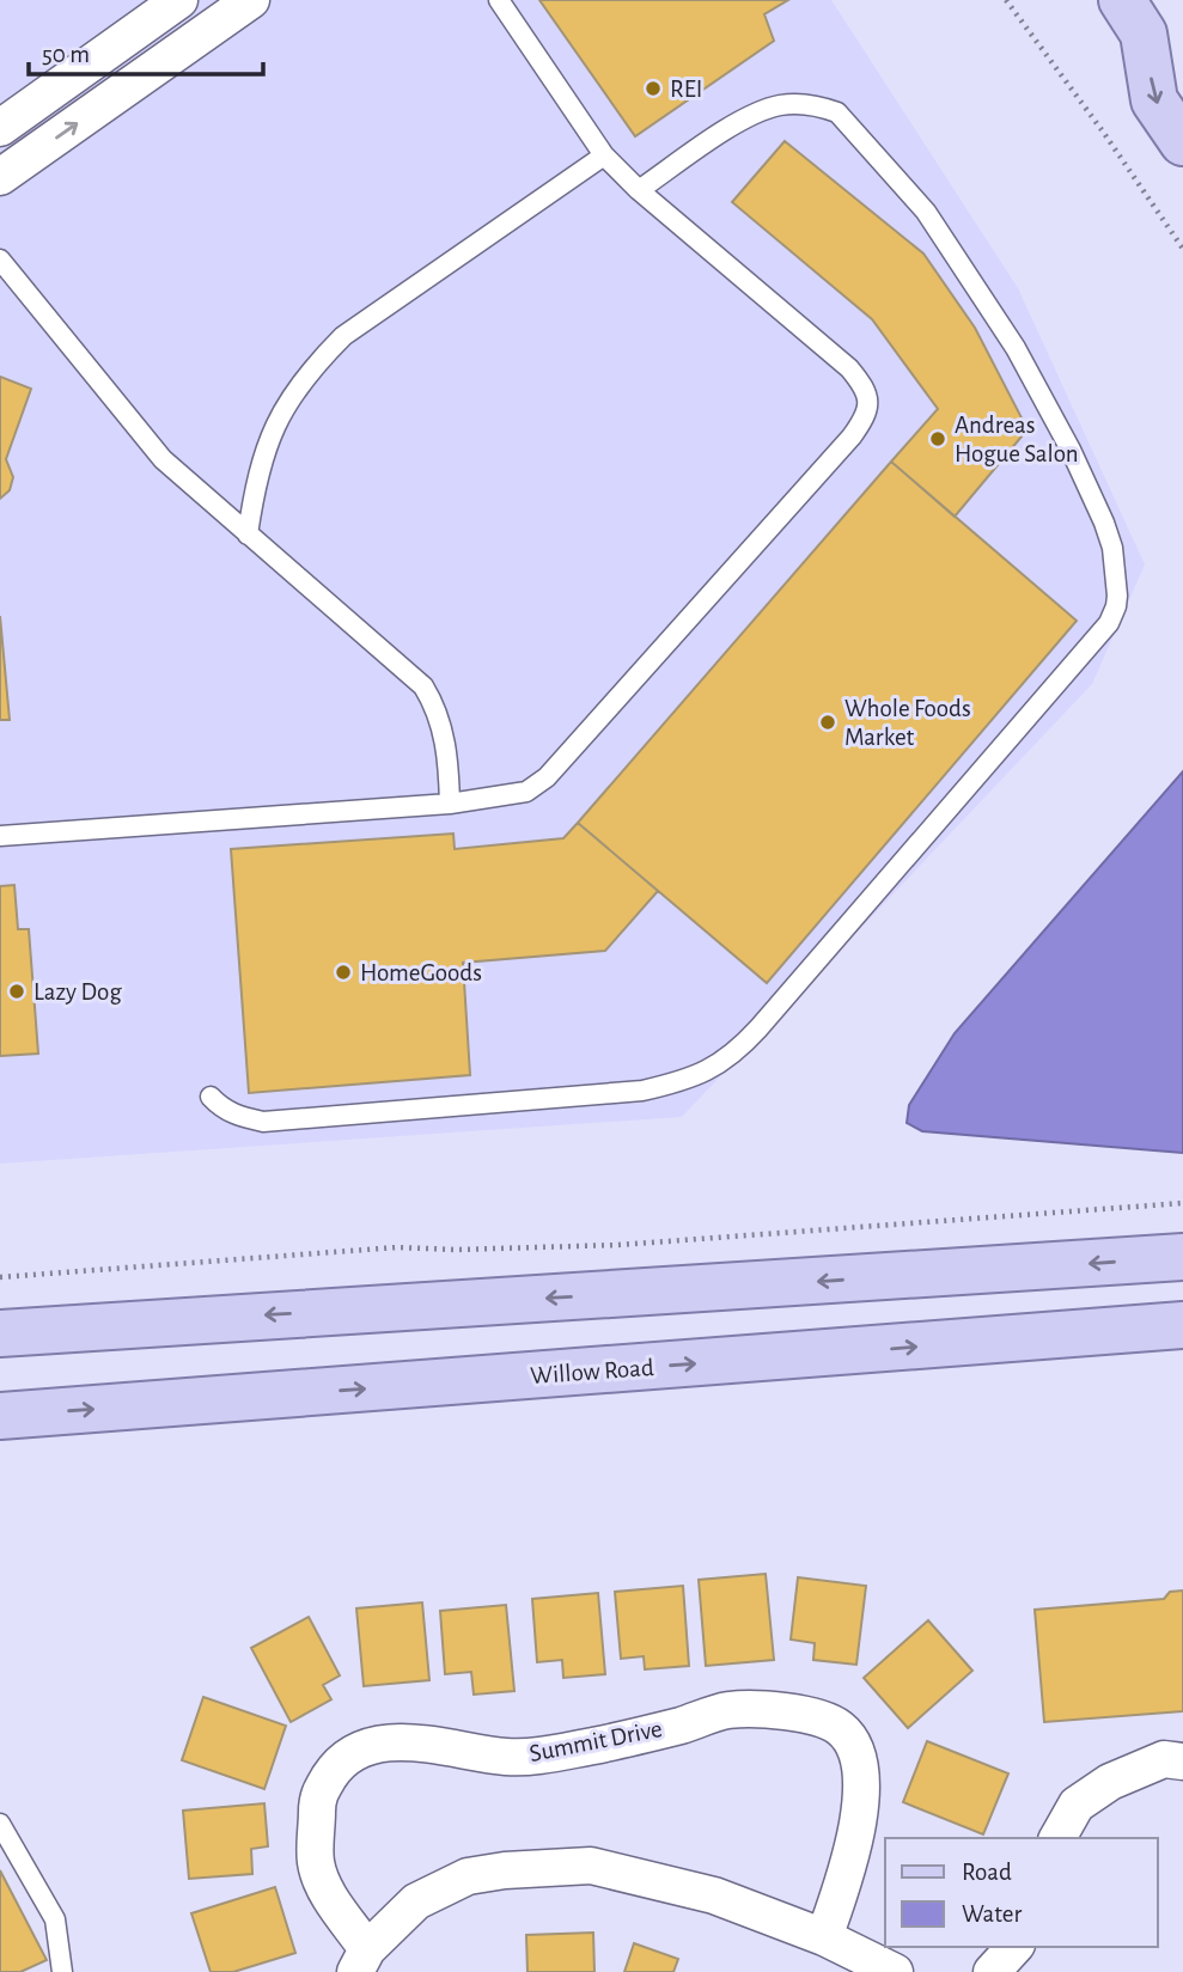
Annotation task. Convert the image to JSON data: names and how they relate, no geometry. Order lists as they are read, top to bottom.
{
  "streets": {
    "main road": ["Willow Road"],
    "street": ["Summit Drive"]
  },
  "places": [
    "REI",
    "Andreas Hogue Salon",
    "Whole Foods Market",
    "HomeGoods",
    "Lazy Dog"
  ],
  "legend": ["Road", "Water"],
  "scale_bar": "50 m"
}
